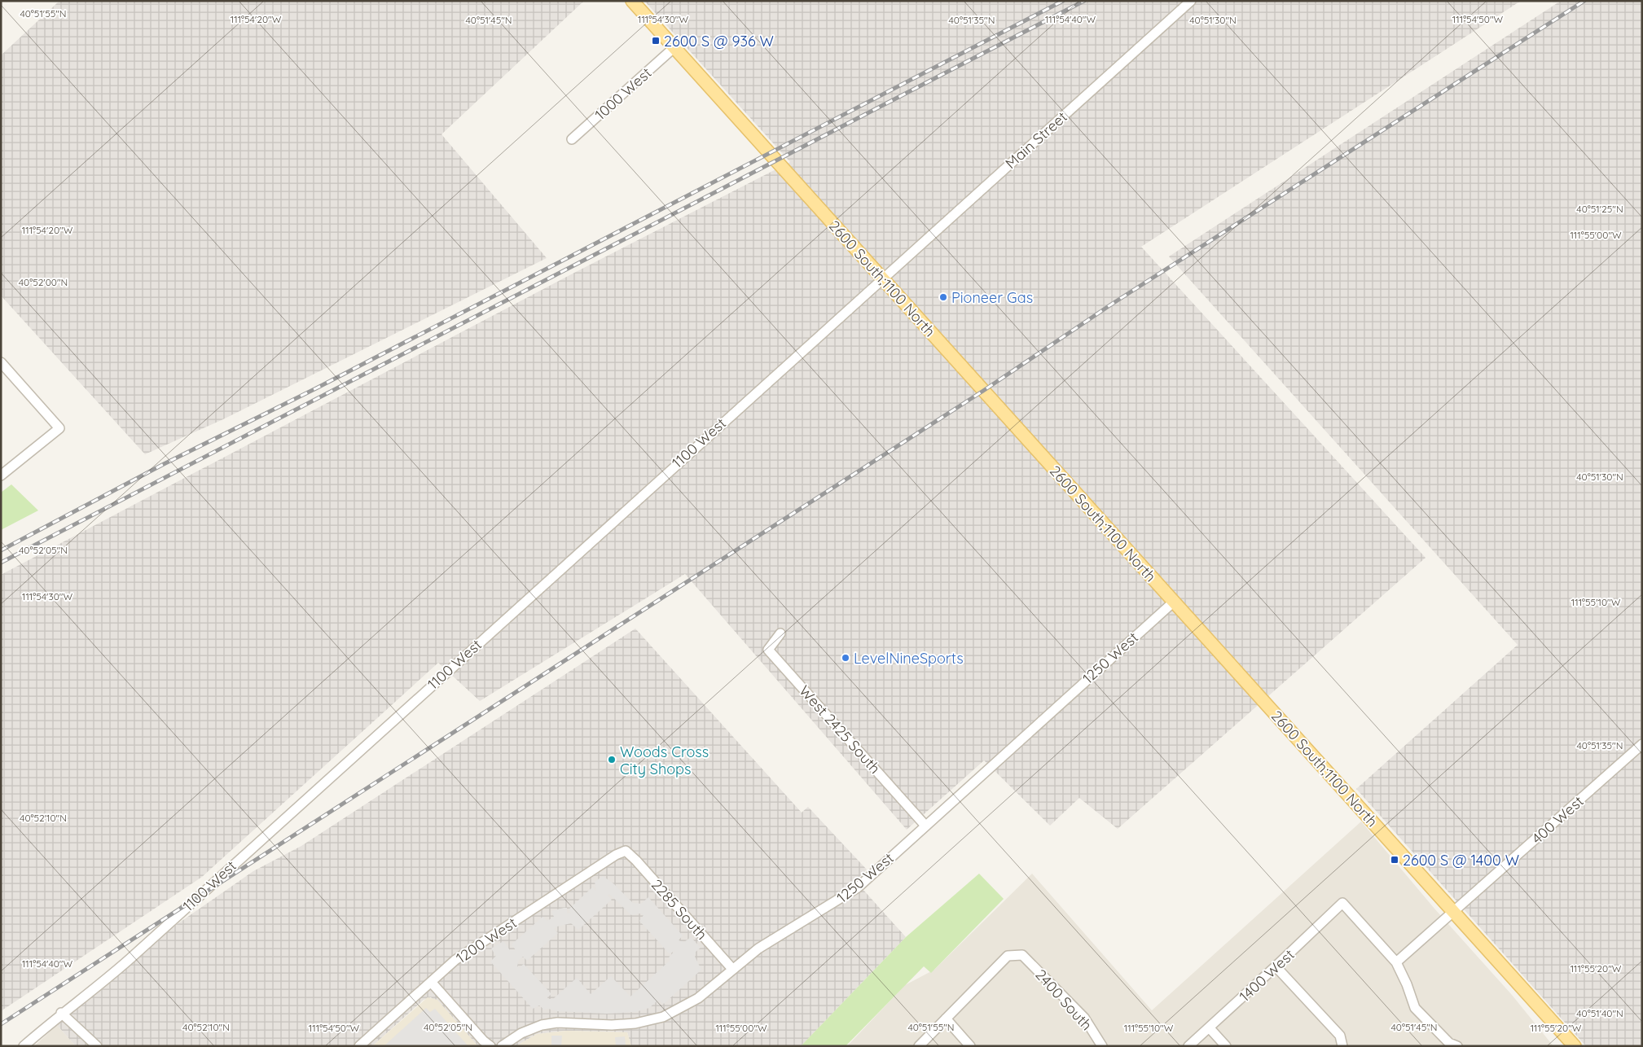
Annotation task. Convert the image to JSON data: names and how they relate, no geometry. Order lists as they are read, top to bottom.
{
  "streets": {
    "main road": ["2600 South;1100 North"],
    "street": [
      "1000 West",
      "Main Street",
      "1100 West",
      "1250 West",
      "West 2425 South",
      "400 West",
      "2285 South",
      "1200 West",
      "1400 West",
      "2400 South"
    ]
  },
  "crossings": [
    ["1000 West", "2600 South;1100 North"],
    ["Main Street", "2600 South;1100 North"],
    ["Main Street", "1100 West"],
    ["2600 South;1100 North", "1100 West"],
    ["2600 South;1100 North", "1250 West"],
    ["2600 South;1100 North", "400 West"],
    ["1250 West", "West 2425 South"],
    ["1250 West", "2285 South"],
    ["400 West", "1400 West"],
    ["2285 South", "1200 West"]
  ],
  "places": {
    "transit": ["2600 S @ 936 W", "2600 S @ 1400 W"],
    "other": ["Pioneer Gas", "LevelNineSports", "Woods Cross City Shops"]
  },
  "coordinates": [
    "40°51'55\"N",
    "111°54'20\"W",
    "111°54'30\"W",
    "111°54'40\"W",
    "111°54'50\"W",
    "40°51'35\"N",
    "40°51'45\"N",
    "40°51'30\"N",
    "40°51'25\"N",
    "111°55'00\"W",
    "40°52'00\"N",
    "40°52'05\"N",
    "111°55'10\"W",
    "40°52'10\"N",
    "111°55'20\"W",
    "40°51'40\"N"
  ]
}
